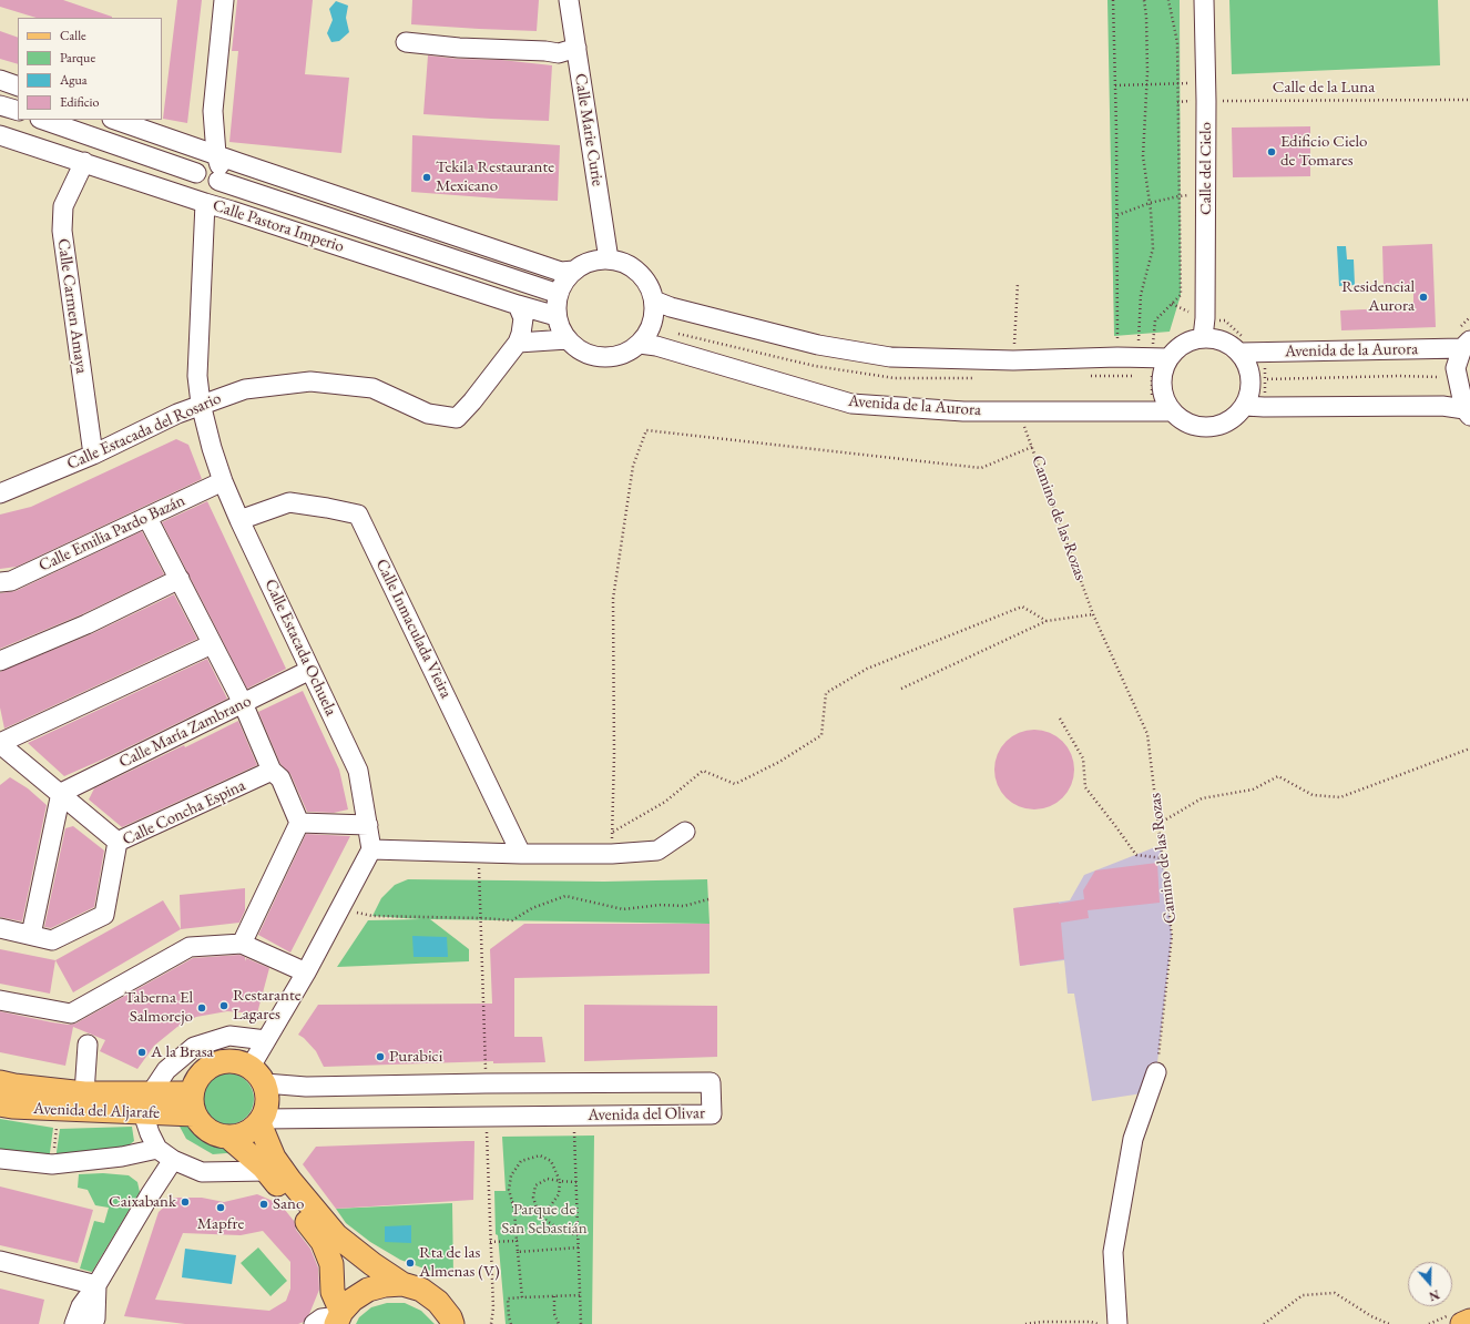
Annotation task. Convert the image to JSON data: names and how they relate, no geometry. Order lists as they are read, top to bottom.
{
  "streets": {
    "main road": ["Avenida del Aljarafe"],
    "street": [
      "Calle Marie Curie",
      "Calle del Cielo",
      "Calle Pastora Imperio",
      "Calle Carmen Amaya",
      "Avenida de la Aurora",
      "Calle Estacada del Rosario",
      "Calle Emilia Pardo Bazán",
      "Calle Inmaculada Vieira",
      "Calle Estacada Ochuela",
      "Calle María Zambrano",
      "Calle Concha Espina",
      "Avenida del Olivar"
    ],
    "path": ["Calle de la Luna", "Camino de las Rozas"]
  },
  "crossings": [
    ["Calle de la Luna", "Calle del Cielo"],
    ["Calle Marie Curie", "Calle Pastora Imperio"],
    ["Calle Marie Curie", "Avenida de la Aurora"],
    ["Calle del Cielo", "Avenida de la Aurora"],
    ["Calle Pastora Imperio", "Calle Carmen Amaya"],
    ["Calle Pastora Imperio", "Avenida de la Aurora"],
    ["Calle Pastora Imperio", "Calle Estacada Ochuela"],
    ["Calle Carmen Amaya", "Calle Estacada del Rosario"],
    ["Avenida de la Aurora", "Camino de las Rozas"],
    ["Calle Estacada del Rosario", "Calle Estacada Ochuela"],
    ["Calle Emilia Pardo Bazán", "Calle Estacada Ochuela"],
    ["Calle Inmaculada Vieira", "Calle Estacada Ochuela"],
    ["Calle Estacada Ochuela", "Calle María Zambrano"],
    ["Avenida del Aljarafe", "Avenida del Olivar"]
  ],
  "parks": ["Parque de San Sebastián"],
  "places": [
    "Edificio Cielo de Tomares",
    "Tekila Restaurante Mexicano",
    "Residencial Aurora",
    "Restarante Lagares",
    "Taberna El Salmorejo",
    "A la Brasa",
    "Purabici",
    "Caixabank",
    "Sano",
    "Mapfre",
    "Rta de las Almenas (V)"
  ],
  "legend": [
    "Calle",
    "Parque",
    "Agua",
    "Edificio"
  ],
  "north": "bottom"
}
